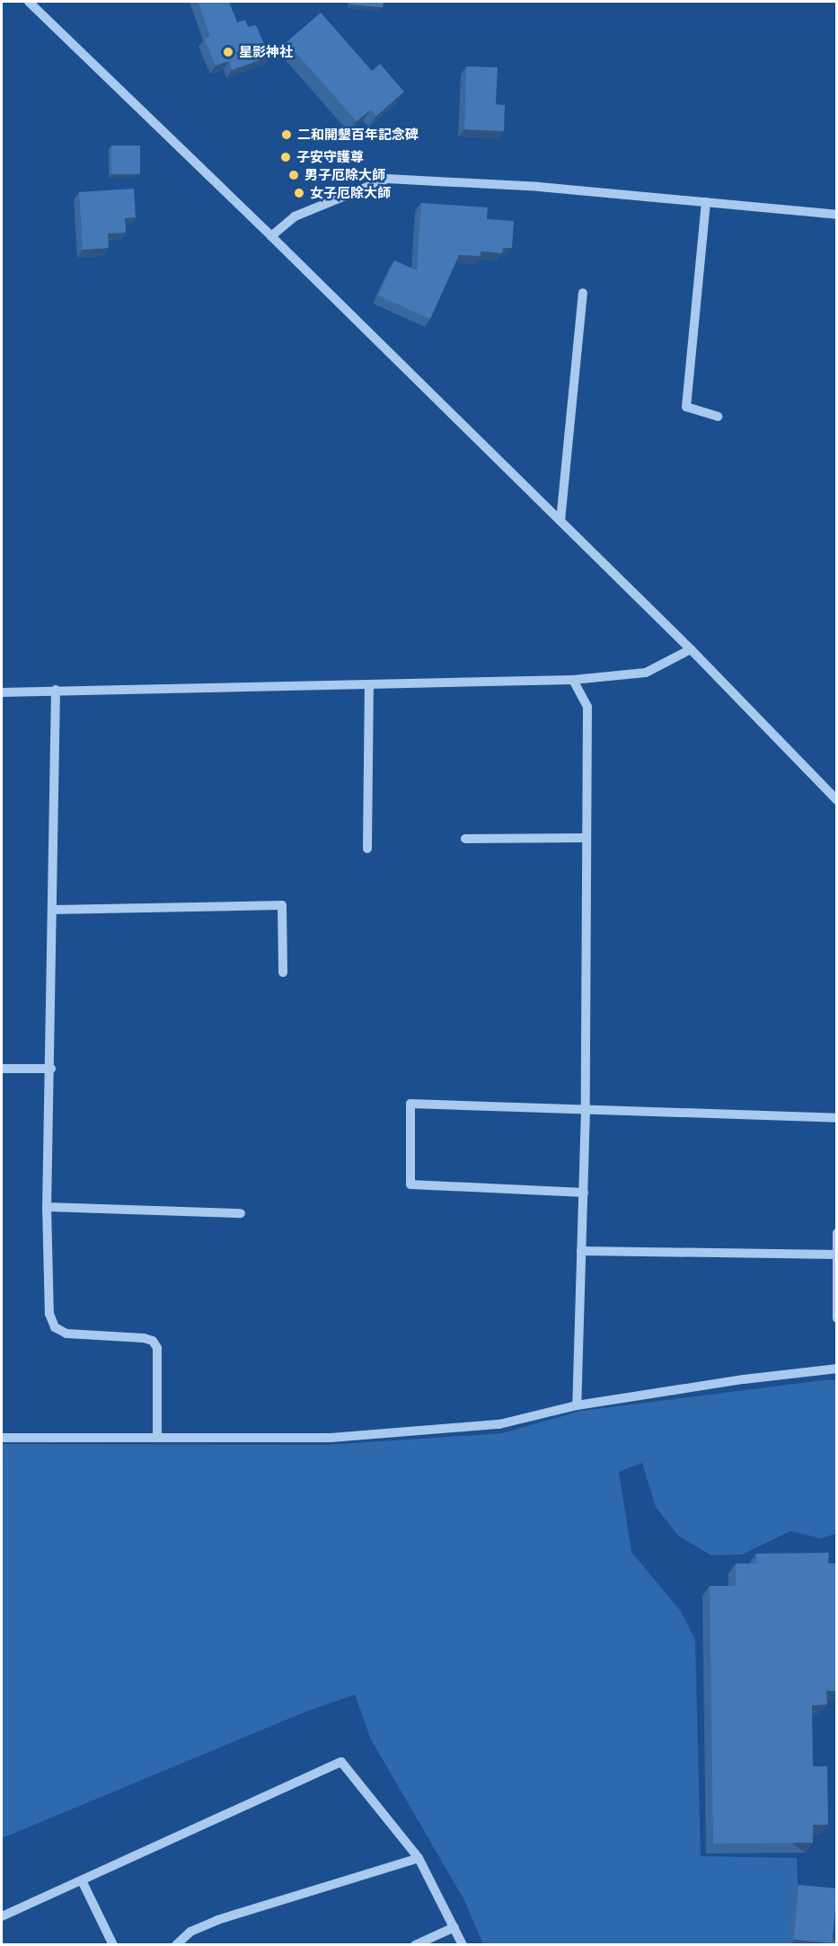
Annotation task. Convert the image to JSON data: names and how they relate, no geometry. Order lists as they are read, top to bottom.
{
  "places": [
    "星影神社",
    "二和開墾百年記念碑",
    "子安守護尊",
    "男子厄除大師",
    "女子厄除大師"
  ]
}
